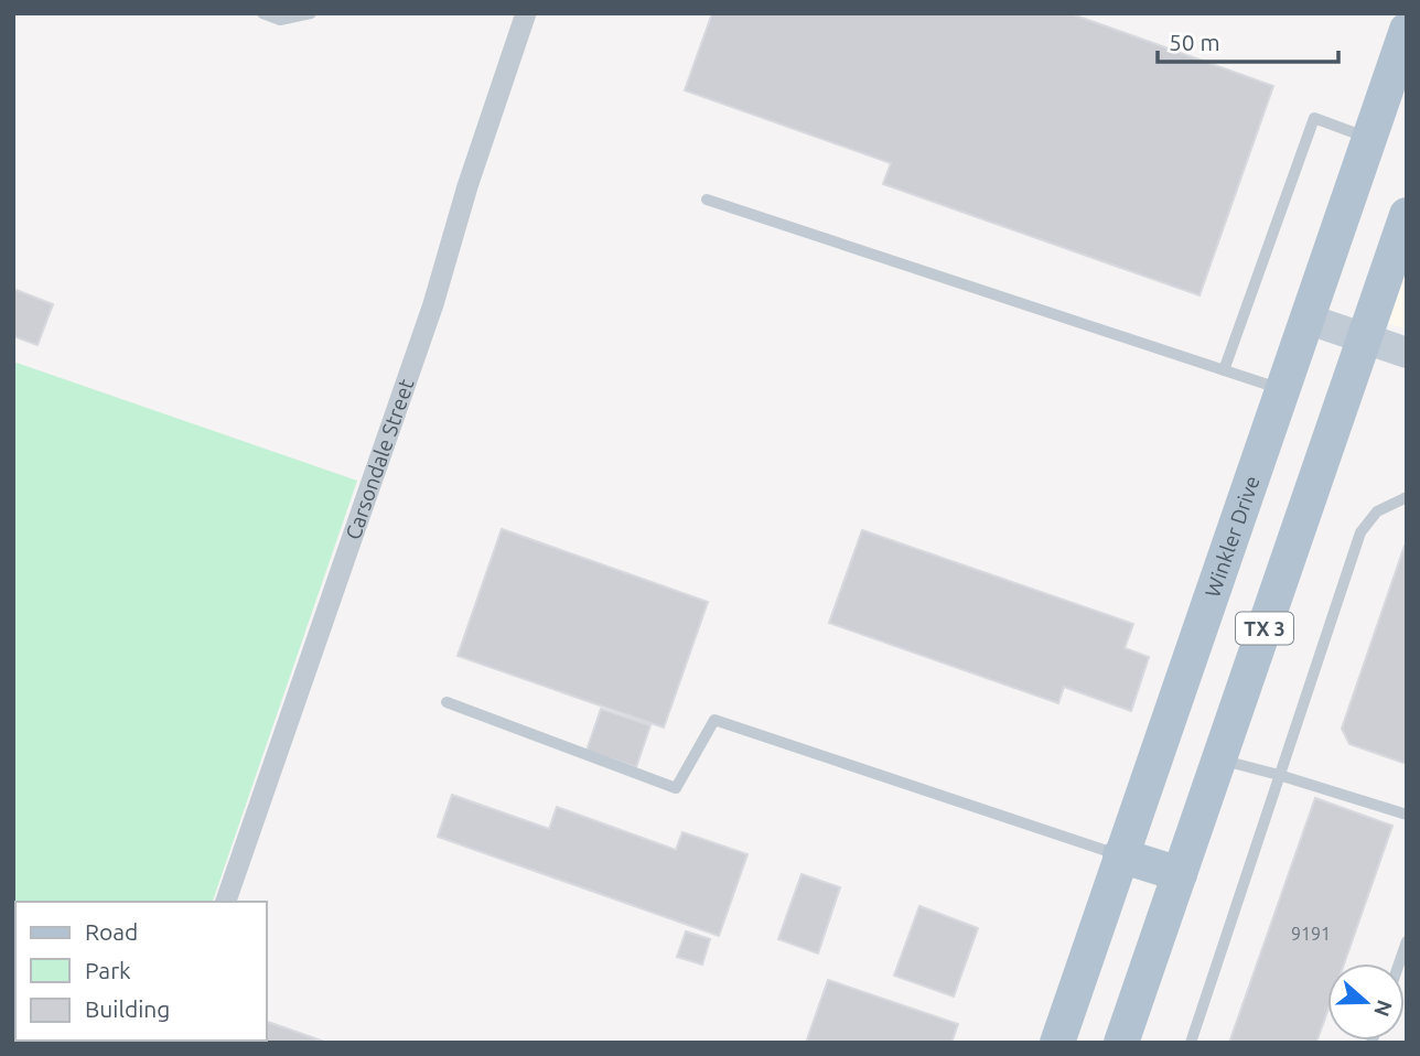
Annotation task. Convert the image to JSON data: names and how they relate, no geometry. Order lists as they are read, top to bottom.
{
  "streets": {
    "main road": ["Winkler Drive", "TX 3"],
    "street": ["Carsondale Street"]
  },
  "house_numbers": ["9191"],
  "legend": ["Road", "Park", "Building"],
  "scale_bar": "50 m",
  "north": "right"
}
